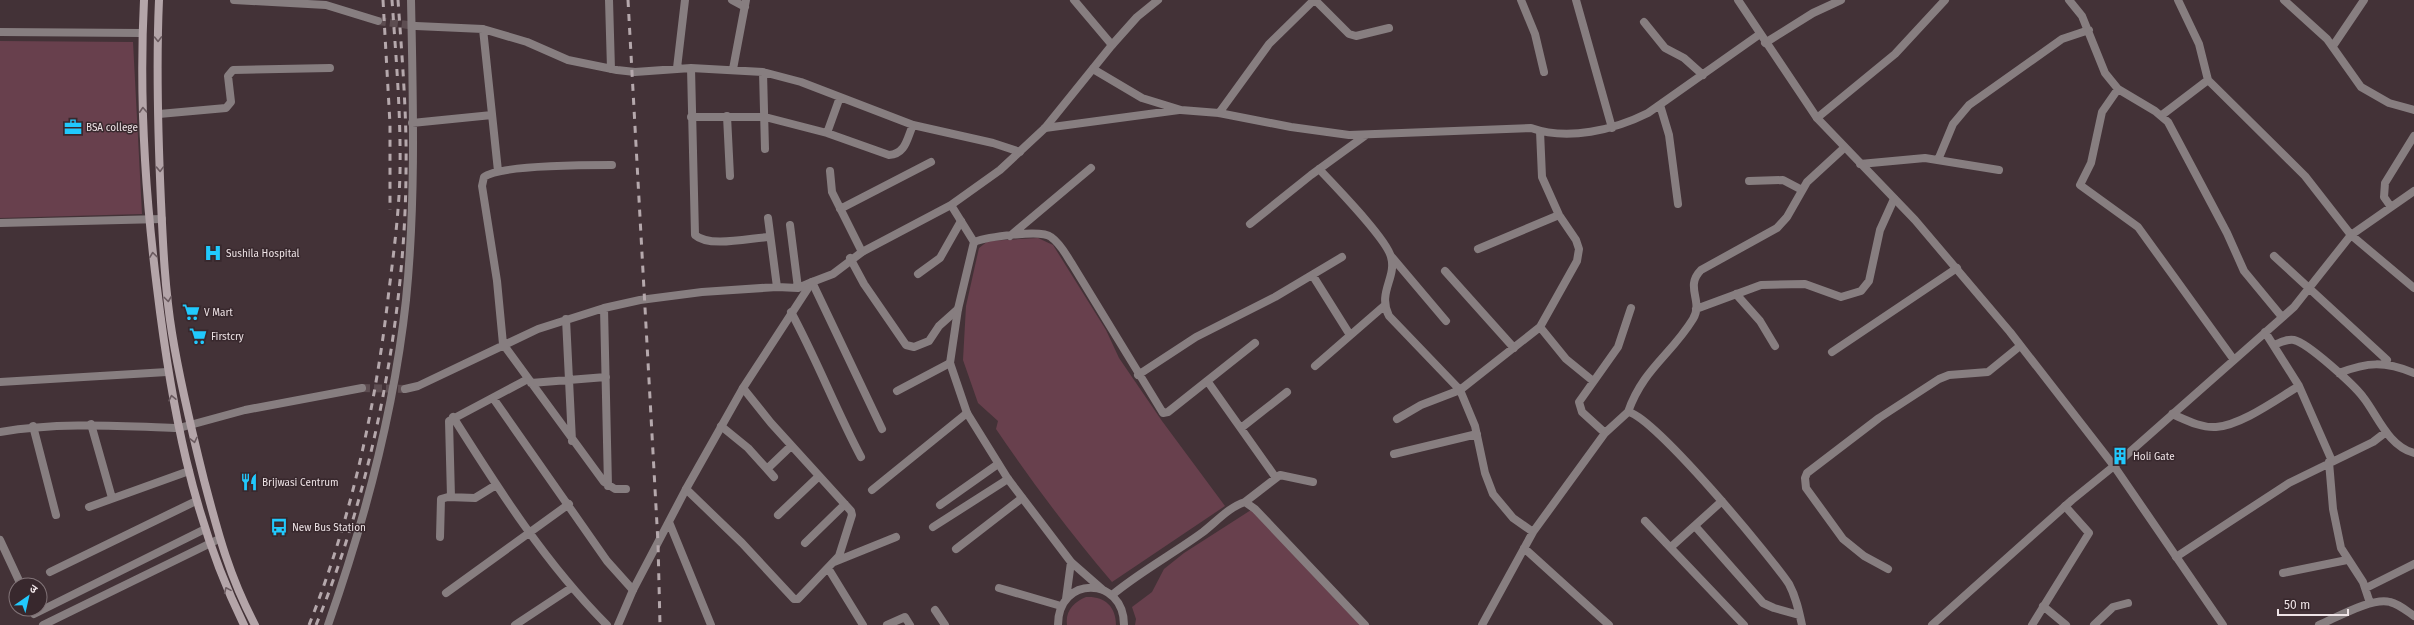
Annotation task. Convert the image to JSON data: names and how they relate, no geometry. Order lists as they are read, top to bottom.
{
  "places": {
    "office": ["BSA college"],
    "hospital": ["Sushila Hospital"],
    "supermarket": ["V Mart", "Firstcry"],
    "building": ["Holi Gate"],
    "restaurant": ["Brijwasi Centrum"],
    "bus stop": ["New Bus Station"]
  },
  "scale_bar": "50 m",
  "north": "top right"
}
